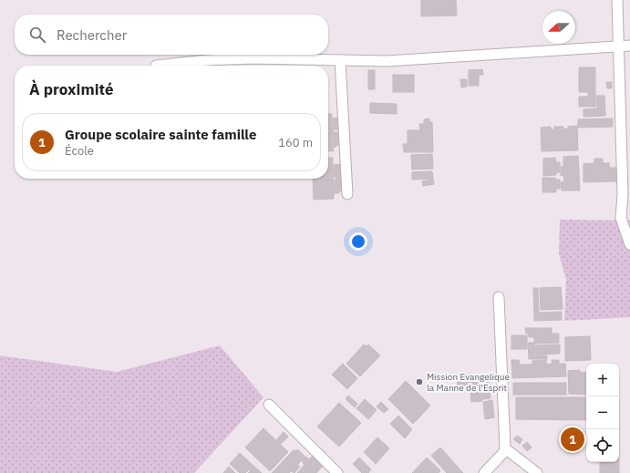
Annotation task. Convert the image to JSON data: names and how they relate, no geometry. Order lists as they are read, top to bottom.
{
  "places": ["Mission Evangelique la Manne de l'Esprit"],
  "north": "left",
  "page": {
    "search": "Rechercher",
    "heading": "À proximité",
    "list": [
      {
        "mark": "1",
        "name": "Groupe scolaire sainte famille",
        "note": "École",
        "value": "160 m"
      }
    ],
    "map_buttons": ["+", "−"],
    "pins": "1"
  }
}
